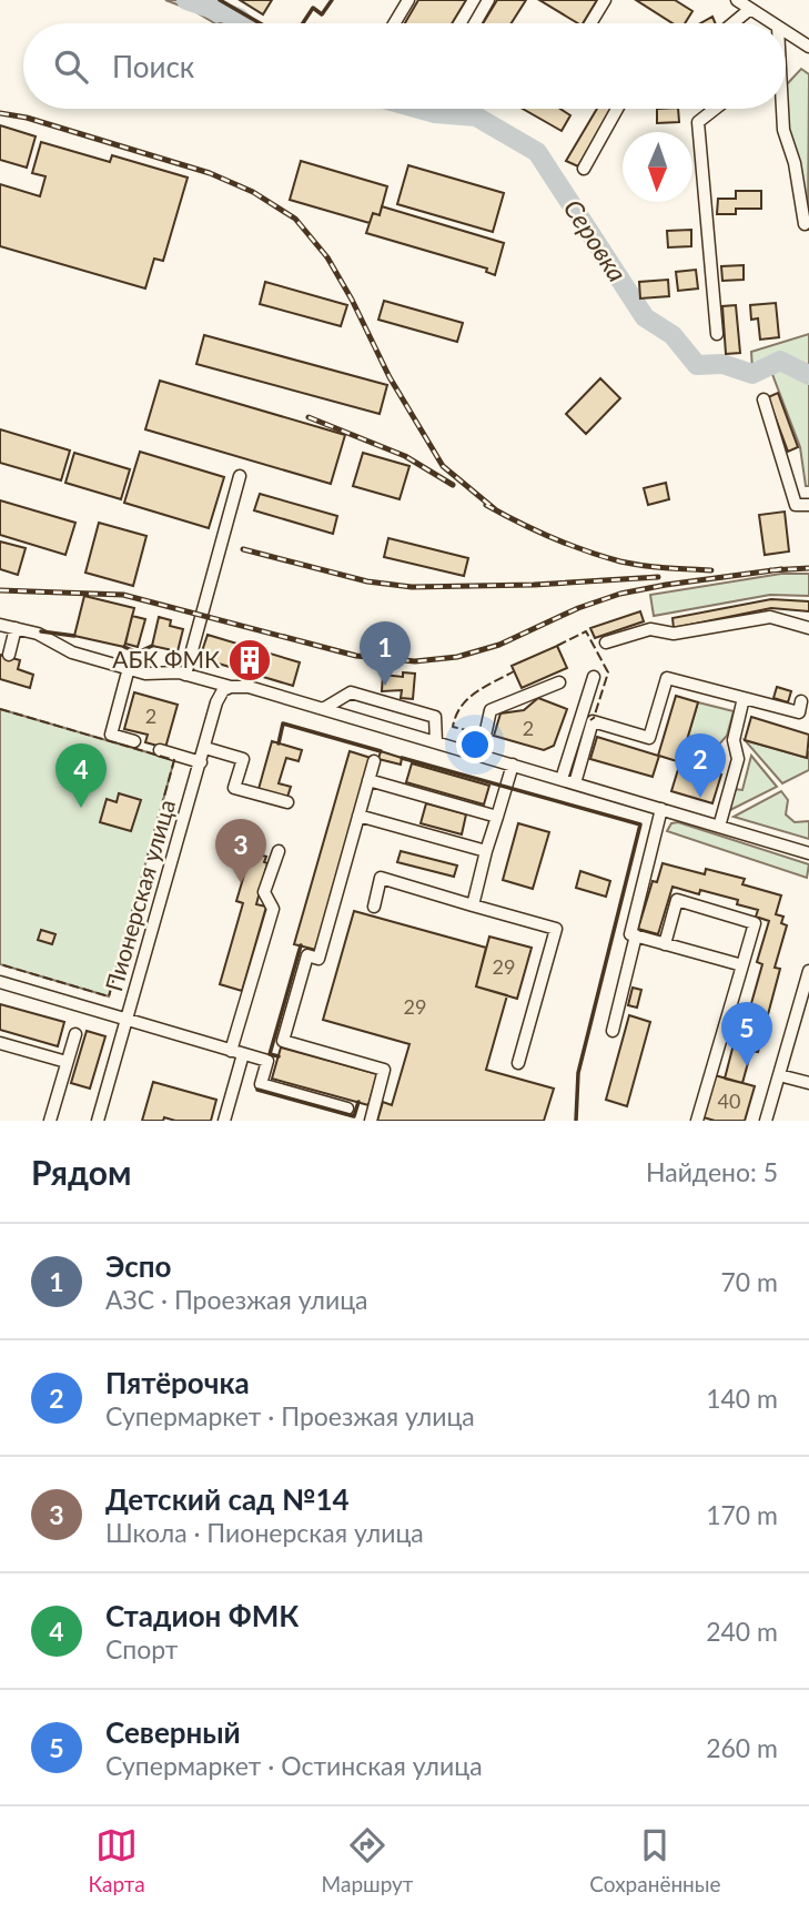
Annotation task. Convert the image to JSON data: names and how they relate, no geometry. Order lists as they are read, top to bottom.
{
  "streets": {
    "street": ["Пионерская улица"]
  },
  "water": ["Серовка"],
  "places": {
    "building": ["АБК ФМК"]
  },
  "house_numbers": [
    "2",
    "2",
    "29",
    "29",
    "40"
  ],
  "north": "bottom",
  "page": {
    "search": "Поиск",
    "pins": [
      "1",
      "2",
      "4",
      "3",
      "5"
    ],
    "heading": ["Рядом", "Найдено: 5"],
    "list": [
      {
        "mark": "1",
        "name": "Эспо",
        "note": "АЗС · Проезжая улица",
        "value": "70 m"
      },
      {
        "mark": "2",
        "name": "Пятёрочка",
        "note": "Супермаркет · Проезжая улица",
        "value": "140 m"
      },
      {
        "mark": "3",
        "name": "Детский сад №14",
        "note": "Школа · Пионерская улица",
        "value": "170 m"
      },
      {
        "mark": "4",
        "name": "Стадион ФМК",
        "note": "Спорт",
        "value": "240 m"
      },
      {
        "mark": "5",
        "name": "Северный",
        "note": "Супермаркет · Остинская улица",
        "value": "260 m"
      }
    ],
    "nav": ["Карта", "Маршрут", "Сохранённые"]
  }
}
